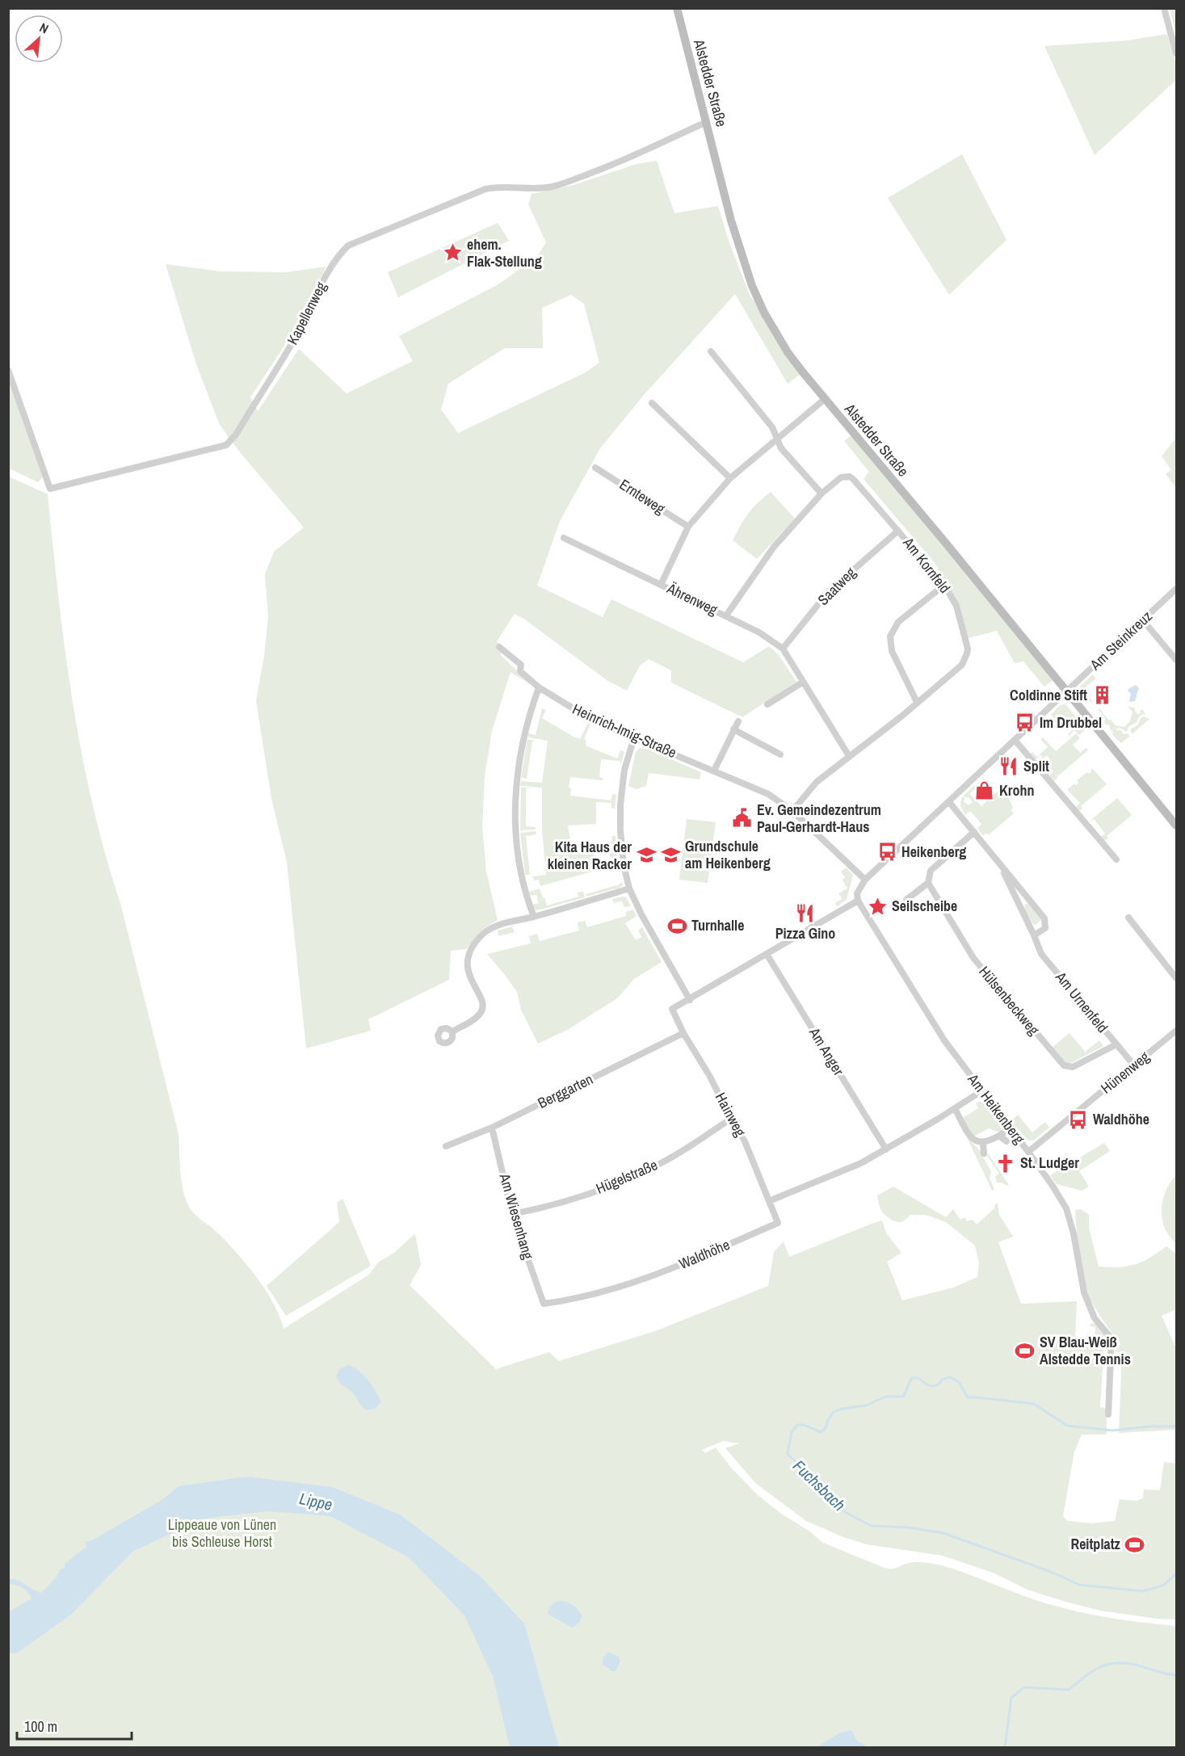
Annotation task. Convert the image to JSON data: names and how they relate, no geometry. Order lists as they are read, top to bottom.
{
  "streets": {
    "street": [
      "Alstedder Straße",
      "Kapellenweg",
      "Ernteweg",
      "Am Kornfeld",
      "Saatweg",
      "Ährenweg",
      "Am Steinkreuz",
      "Heinrich-Imig-Straße",
      "Hülsenbeckweg",
      "Am Urnenfeld",
      "Am Anger",
      "Hünenweg",
      "Berggarten",
      "Am Heikenberg",
      "Hainweg",
      "Hügelstraße",
      "Am Wiesenhang",
      "Waldhöhe"
    ]
  },
  "crossings": [
    ["Alstedder Straße", "Kapellenweg"],
    ["Alstedder Straße", "Am Steinkreuz"],
    ["Am Kornfeld", "Saatweg"],
    ["Am Kornfeld", "Ährenweg"],
    ["Am Kornfeld", "Heinrich-Imig-Straße"],
    ["Saatweg", "Ährenweg"],
    ["Hülsenbeckweg", "Am Urnenfeld"],
    ["Am Urnenfeld", "Hünenweg"],
    ["Hünenweg", "Am Heikenberg"],
    ["Berggarten", "Hainweg"],
    ["Berggarten", "Am Wiesenhang"],
    ["Hainweg", "Hügelstraße"],
    ["Hainweg", "Waldhöhe"],
    ["Hügelstraße", "Am Wiesenhang"],
    ["Am Wiesenhang", "Waldhöhe"]
  ],
  "water": ["Fuchsbach", "Lippe"],
  "parks": ["Lippeaue von Lünen bis Schleuse Horst"],
  "places": {
    "place": ["ehem. Flak-Stellung", "Seilscheibe"],
    "building": ["Coldinne Stift"],
    "bus stop": ["Im Drubbel", "Heikenberg", "Waldhöhe"],
    "restaurant": ["Split", "Pizza Gino"],
    "shop": ["Krohn"],
    "public building": ["Ev. Gemeindezentrum Paul-Gerhardt-Haus"],
    "school or university": ["Grundschule am Heikenberg", "Kita Haus der kleinen Racker"],
    "sports": ["Turnhalle", "SV Blau-Weiß Alstedde Tennis", "Reitplatz"],
    "church": ["St. Ludger"]
  },
  "scale_bar": "100 m",
  "north": "top right"
}
